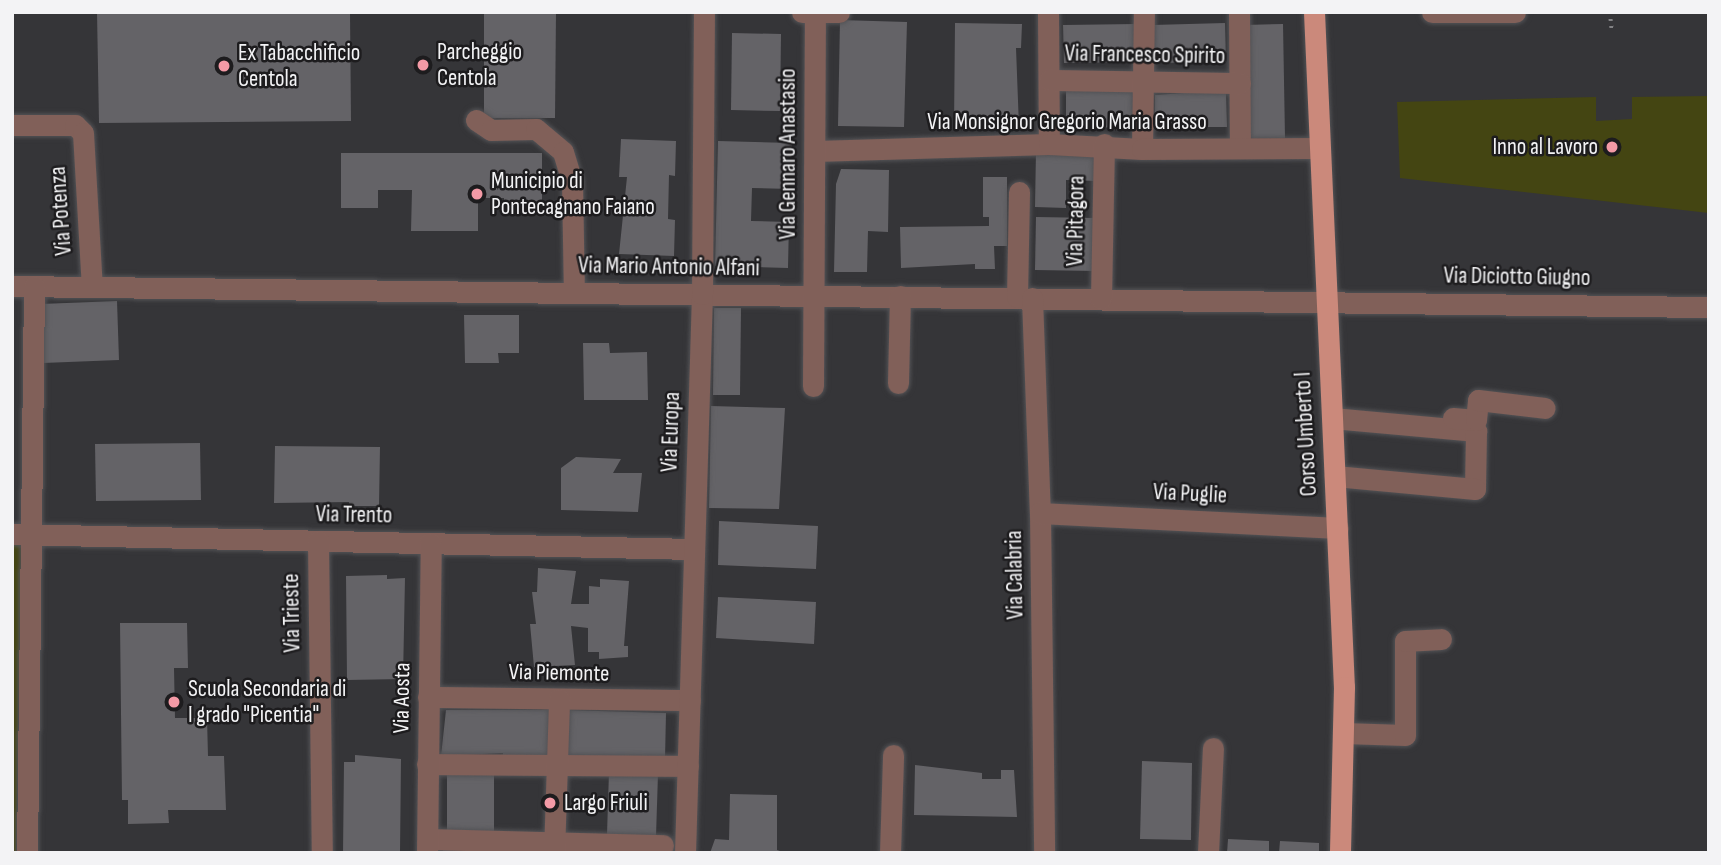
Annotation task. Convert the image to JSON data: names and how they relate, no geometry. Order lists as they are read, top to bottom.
{
  "streets": {
    "main road": ["Corso Umberto I"],
    "street": [
      "Via Francesco Spirito",
      "Via Monsignor Gregorio Maria Grasso",
      "Via Gennaro Anastasio",
      "Via Potenza",
      "Via Pitagora",
      "Via Mario Antonio Alfani",
      "Via Diciotto Giugno",
      "Via Europa",
      "Via Puglie",
      "Via Trento",
      "Via Calabria",
      "Via Trieste",
      "Via Piemonte",
      "Via Aosta"
    ]
  },
  "crossings": [
    ["Via Monsignor Gregorio Maria Grasso", "Via Gennaro Anastasio"],
    ["Via Monsignor Gregorio Maria Grasso", "Via Pitagora"],
    ["Via Monsignor Gregorio Maria Grasso", "Corso Umberto I"],
    ["Via Gennaro Anastasio", "Via Mario Antonio Alfani"],
    ["Via Potenza", "Via Mario Antonio Alfani"],
    ["Via Pitagora", "Via Mario Antonio Alfani"],
    ["Via Mario Antonio Alfani", "Via Diciotto Giugno"],
    ["Via Mario Antonio Alfani", "Via Europa"],
    ["Via Mario Antonio Alfani", "Corso Umberto I"],
    ["Via Mario Antonio Alfani", "Via Calabria"],
    ["Via Diciotto Giugno", "Corso Umberto I"],
    ["Via Europa", "Via Trento"],
    ["Via Europa", "Via Piemonte"],
    ["Corso Umberto I", "Via Puglie"],
    ["Via Puglie", "Via Calabria"],
    ["Via Trento", "Via Trieste"],
    ["Via Trento", "Via Aosta"],
    ["Via Piemonte", "Via Aosta"]
  ],
  "places": [
    "Parcheggio Centola",
    "Ex Tabacchificio Centola",
    "Inno al Lavoro",
    "Municipio di Pontecagnano Faiano",
    "Scuola Secondaria di I grado \"Picentia\"",
    "Largo Friuli"
  ]
}
